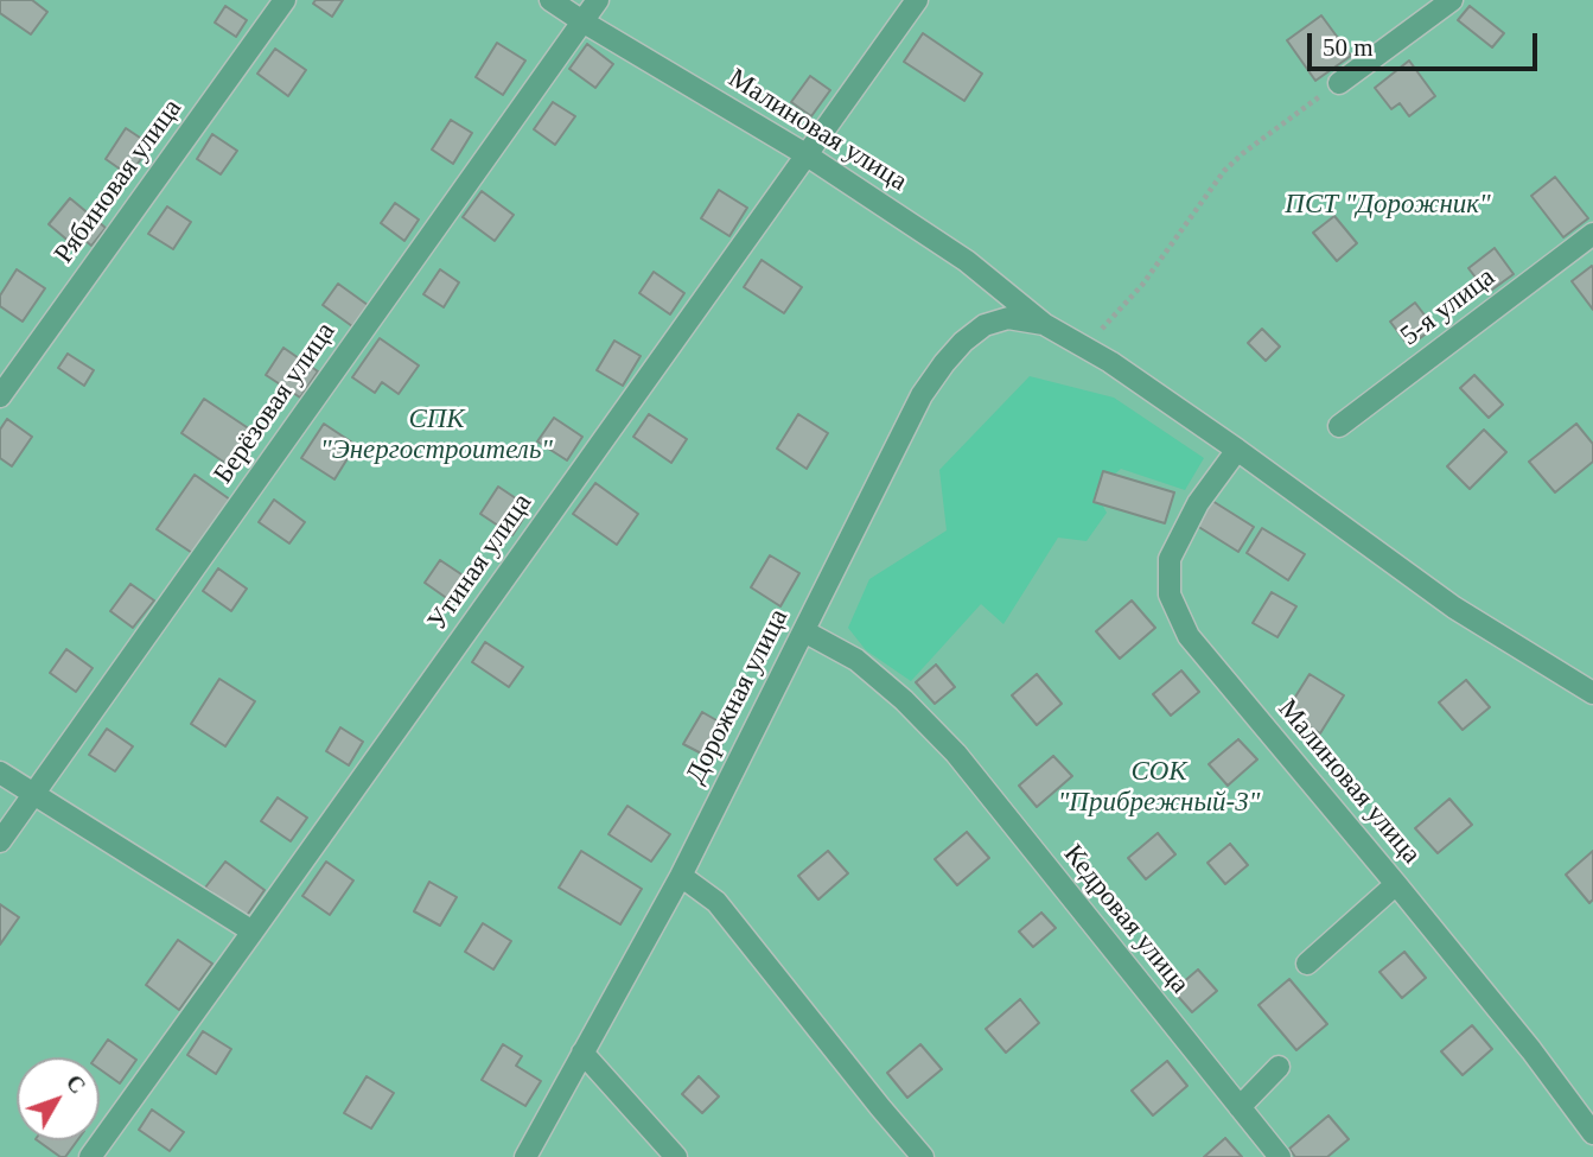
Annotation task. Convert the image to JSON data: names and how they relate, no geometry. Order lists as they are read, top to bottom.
{
  "streets": {
    "street": [
      "Малиновая улица",
      "Рябиновая улица",
      "5-я улица",
      "Берёзовая улица",
      "Утиная улица",
      "Дорожная улица",
      "Кедровая улица"
    ]
  },
  "crossings": [
    ["Малиновая улица", "Берёзовая улица"],
    ["Малиновая улица", "Утиная улица"],
    ["Малиновая улица", "Дорожная улица"],
    ["Дорожная улица", "Кедровая улица"]
  ],
  "parks": ["ПСТ \"Дорожник\"", "СПК \"Энергостроитель\"", "СОК \"Прибрежный-3\""],
  "scale_bar": "50 m",
  "north": "top right"
}
